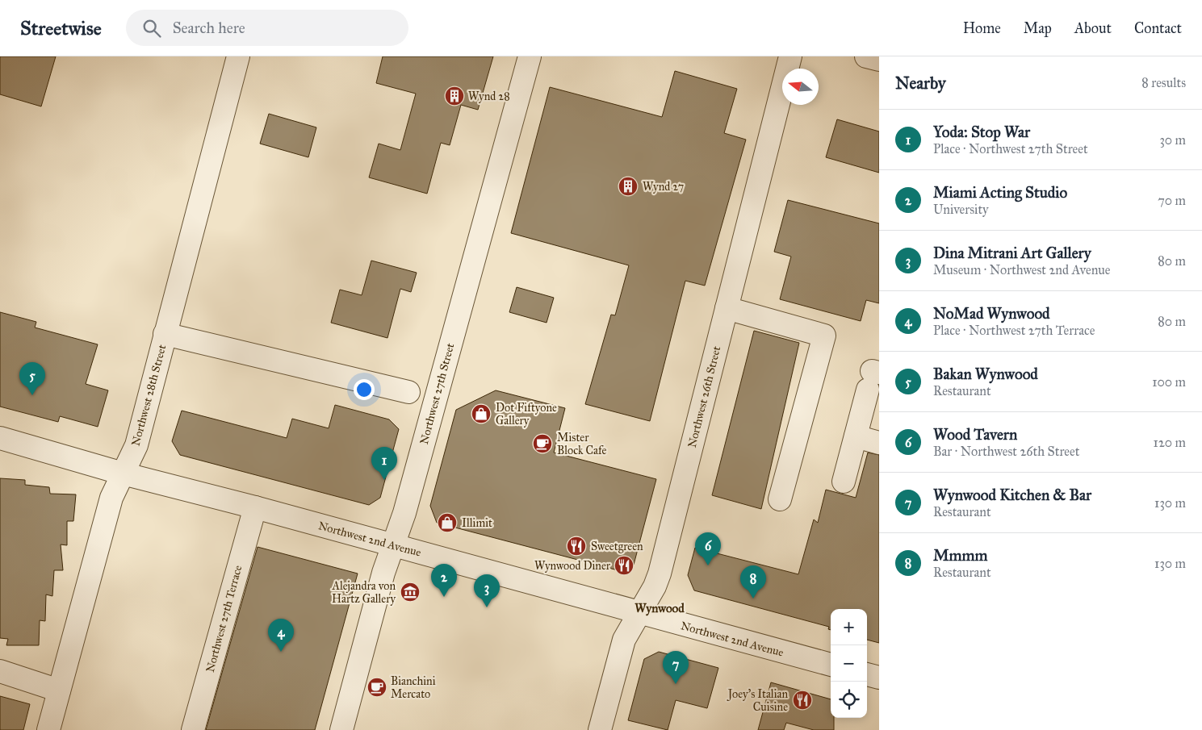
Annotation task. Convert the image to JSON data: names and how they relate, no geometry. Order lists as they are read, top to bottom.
{
  "streets": {
    "street": [
      "Northwest 27th Street",
      "Northwest 28th Street",
      "Northwest 26th Street",
      "Northwest 2nd Avenue",
      "Northwest 27th Terrace"
    ]
  },
  "crossings": [
    ["Northwest 27th Street", "Northwest 2nd Avenue"],
    ["Northwest 28th Street", "Northwest 2nd Avenue"],
    ["Northwest 26th Street", "Northwest 2nd Avenue"],
    ["Northwest 2nd Avenue", "Northwest 27th Terrace"]
  ],
  "districts": ["Wynwood"],
  "places": {
    "building": ["Wynd 28", "Wynd 27"],
    "shop": ["Dot Fiftyone Gallery", "Illimit"],
    "cafe": ["Mister Block Cafe", "Bianchini Mercato"],
    "restaurant": ["Sweetgreen", "Wynwood Diner", "Joey's Italian Cuisine"],
    "museum": ["Alejandra von Hartz Gallery"]
  },
  "north": "left",
  "page": {
    "header": "Streetwise",
    "search": "Search here",
    "nav": [
      "Home",
      "Map",
      "About",
      "Contact"
    ],
    "heading": ["Nearby", "8 results"],
    "list": [
      {
        "mark": "1",
        "name": "Yoda: Stop War",
        "note": "Place · Northwest 27th Street",
        "value": "30 m"
      },
      {
        "mark": "2",
        "name": "Miami Acting Studio",
        "note": "University",
        "value": "70 m"
      },
      {
        "mark": "3",
        "name": "Dina Mitrani Art Gallery",
        "note": "Museum · Northwest 2nd Avenue",
        "value": "80 m"
      },
      {
        "mark": "4",
        "name": "NoMad Wynwood",
        "note": "Place · Northwest 27th Terrace",
        "value": "80 m"
      },
      {
        "mark": "5",
        "name": "Bakan Wynwood",
        "note": "Restaurant",
        "value": "100 m"
      },
      {
        "mark": "6",
        "name": "Wood Tavern",
        "note": "Bar · Northwest 26th Street",
        "value": "120 m"
      },
      {
        "mark": "7",
        "name": "Wynwood Kitchen & Bar",
        "note": "Restaurant",
        "value": "130 m"
      },
      {
        "mark": "8",
        "name": "Mmmm",
        "note": "Restaurant",
        "value": "130 m"
      }
    ],
    "pins": [
      "5",
      "1",
      "6",
      "2",
      "8",
      "3",
      "4",
      "7"
    ],
    "map_buttons": ["+", "−"]
  }
}
